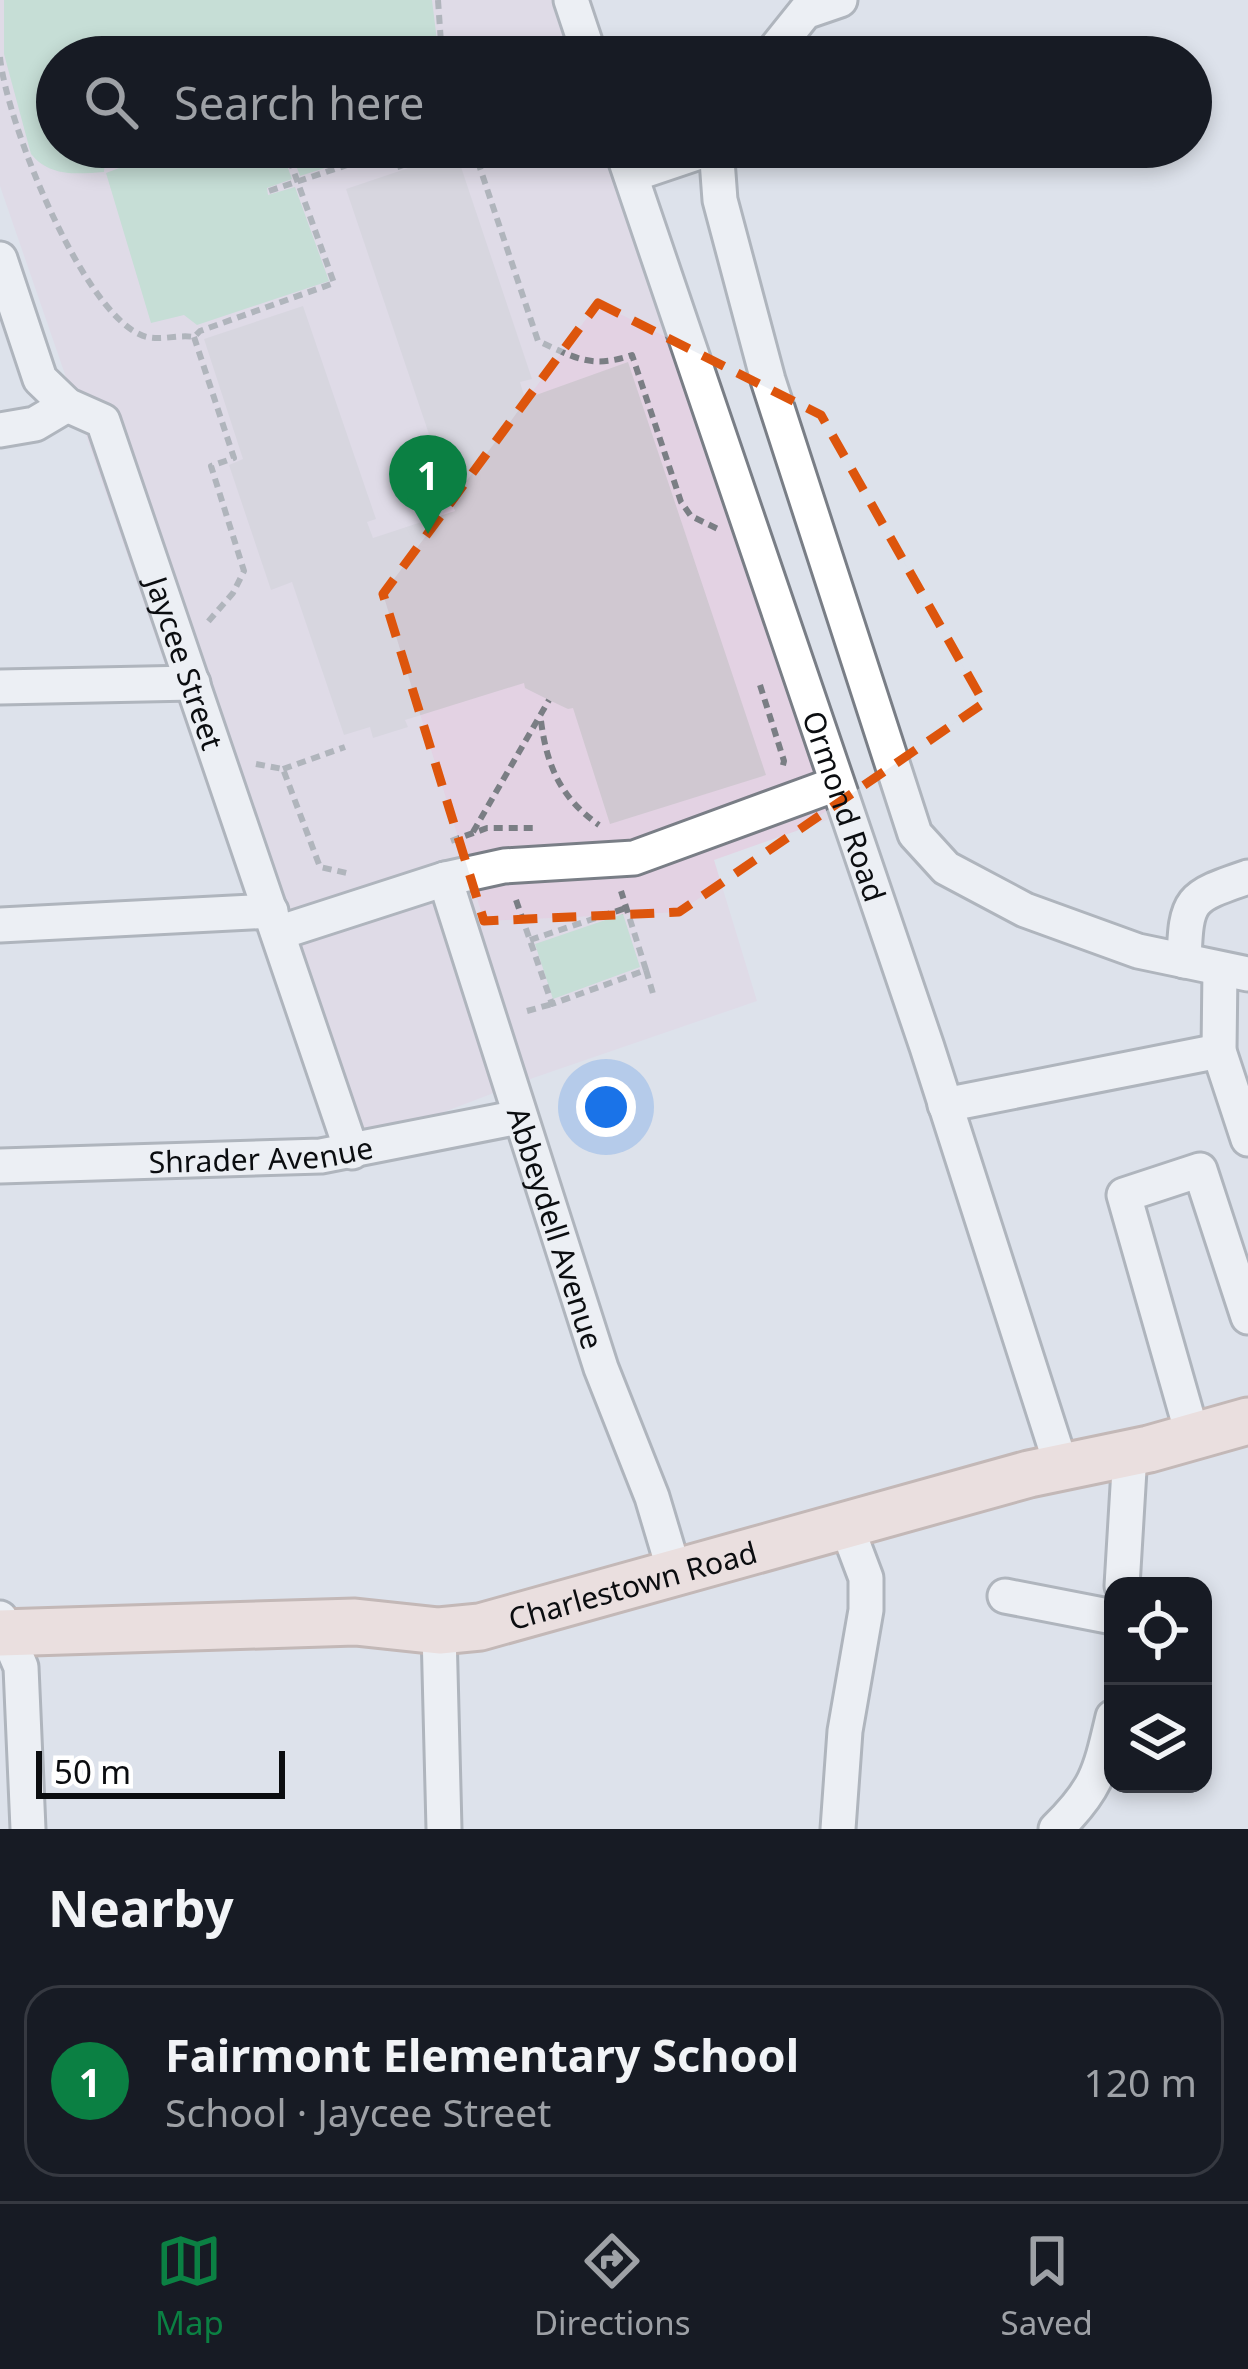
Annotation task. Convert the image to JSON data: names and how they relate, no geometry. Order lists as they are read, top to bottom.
{
  "streets": {
    "main road": ["Charlestown Road"],
    "street": [
      "Jaycee Street",
      "Ormond Road",
      "Shrader Avenue",
      "Abbeydell Avenue"
    ]
  },
  "crossings": [
    ["Jaycee Street", "Shrader Avenue"],
    ["Ormond Road", "Charlestown Road"],
    ["Shrader Avenue", "Abbeydell Avenue"],
    ["Abbeydell Avenue", "Charlestown Road"]
  ],
  "scale_bar": "50 m",
  "page": {
    "search": "Search here",
    "pins": "1",
    "scale": "50 m",
    "heading": "Nearby",
    "list": [
      {
        "mark": "1",
        "name": "Fairmont Elementary School",
        "note": "School · Jaycee Street",
        "value": "120 m"
      }
    ],
    "nav": ["Map", "Directions", "Saved"]
  }
}
